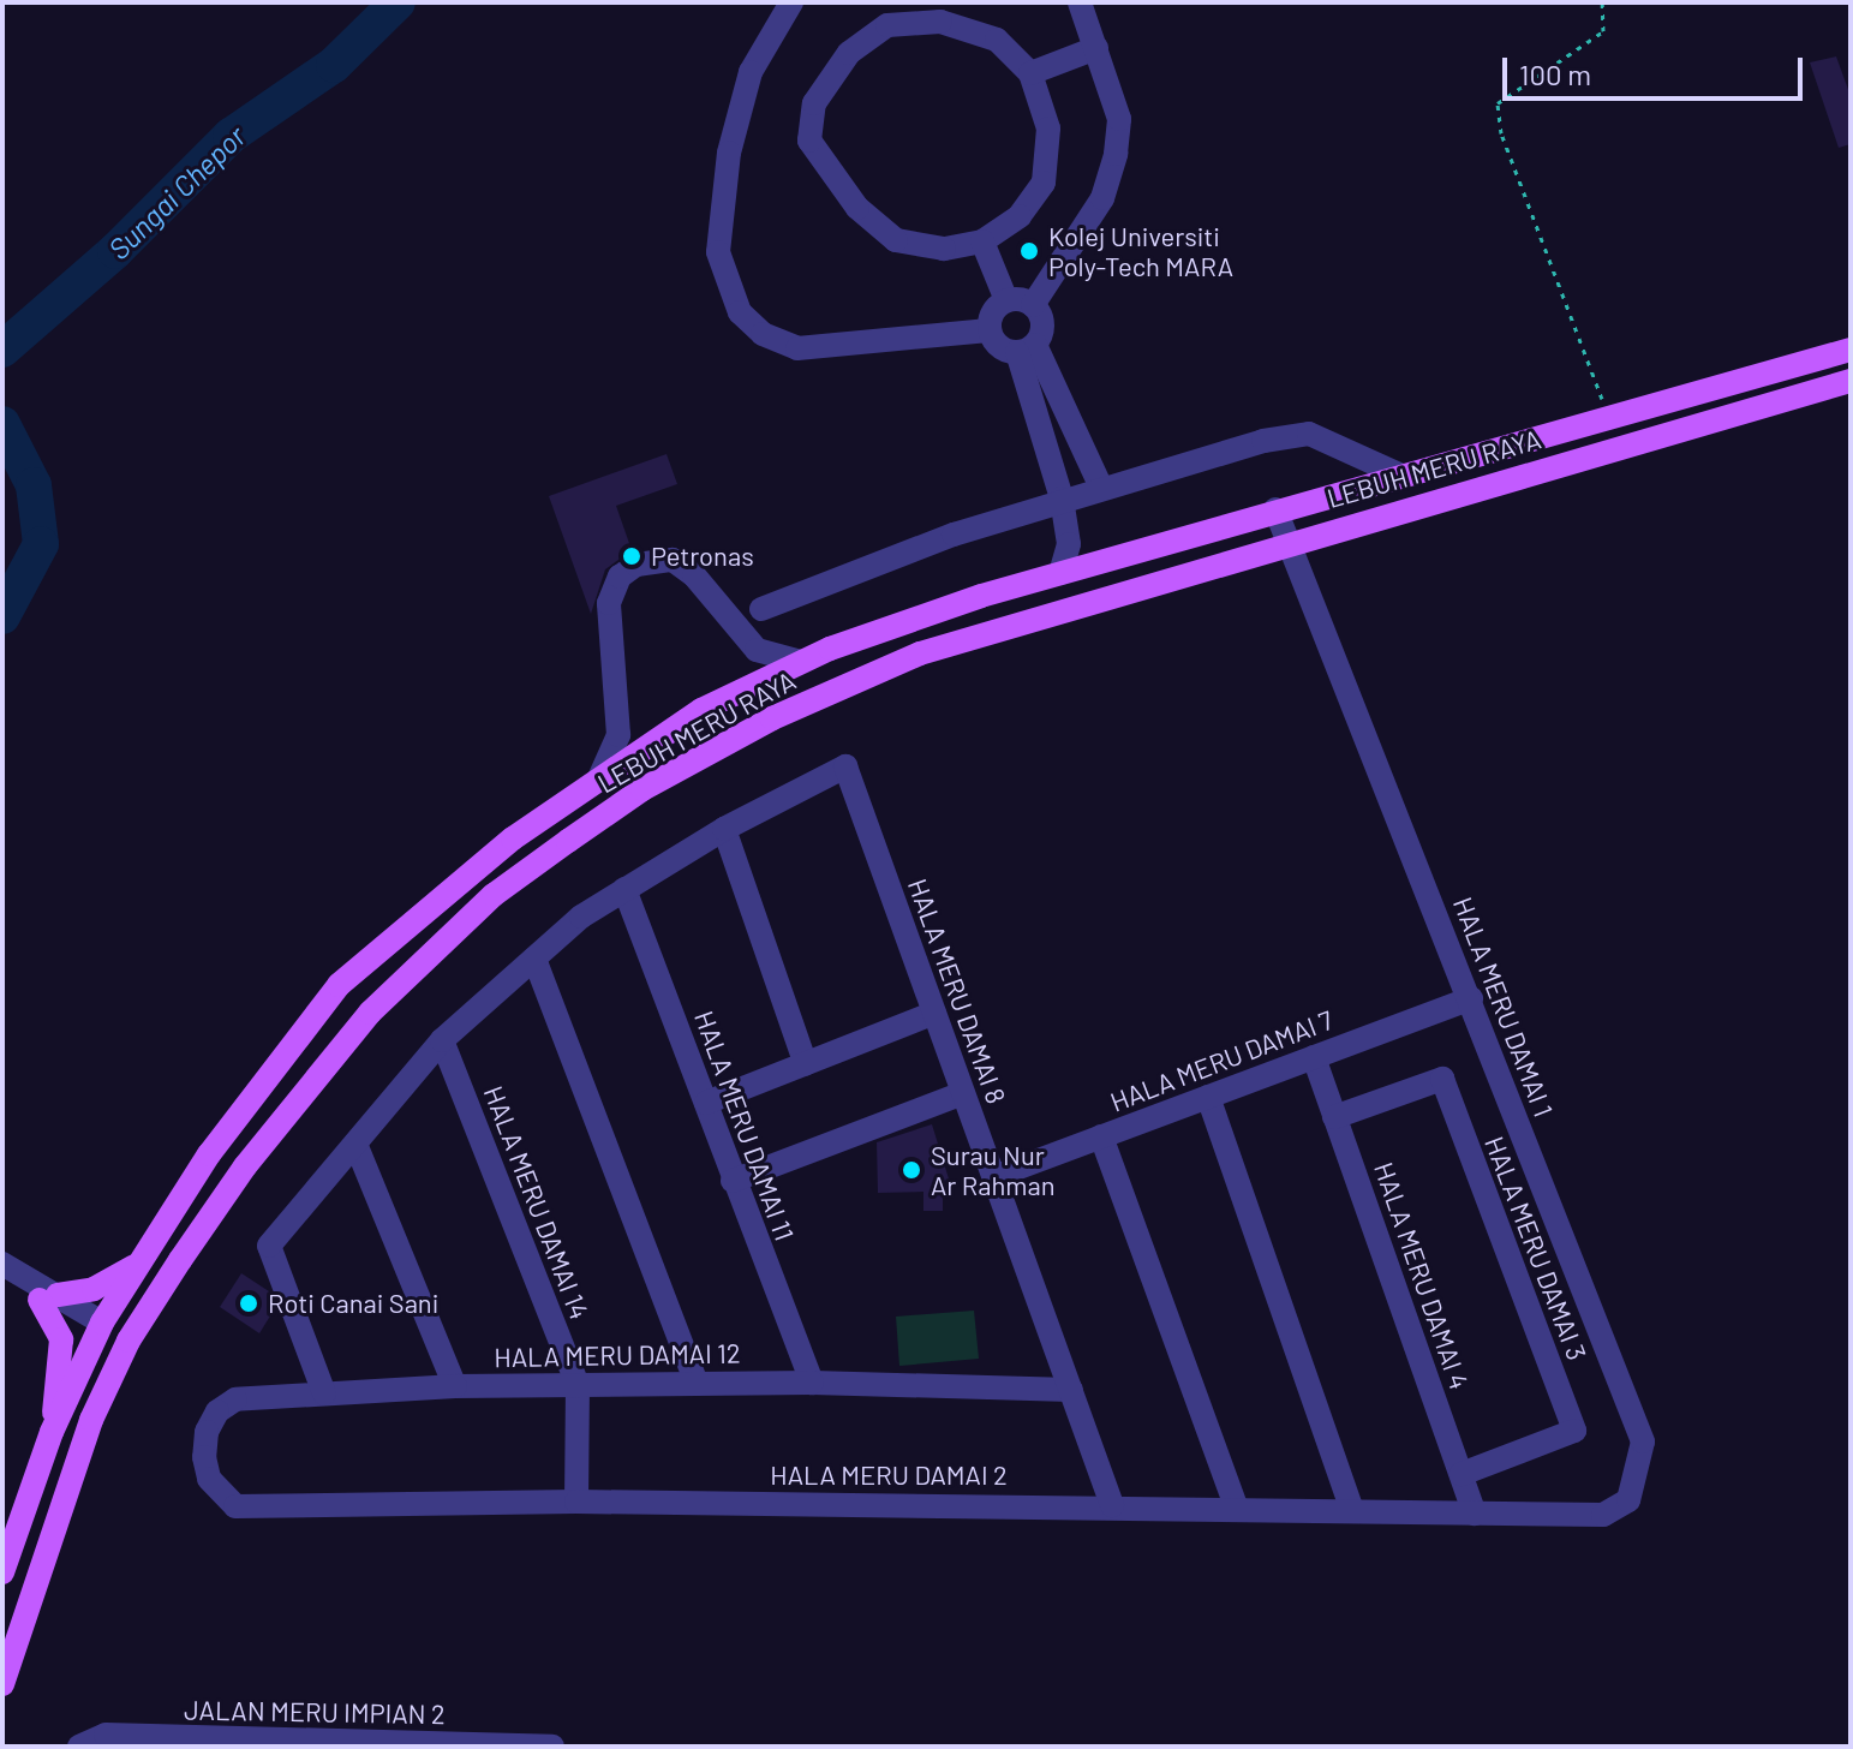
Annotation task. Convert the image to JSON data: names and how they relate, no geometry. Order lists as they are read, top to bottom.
{
  "streets": {
    "main road": ["LEBUH MERU RAYA"],
    "street": [
      "HALA MERU DAMAI 8",
      "HALA MERU DAMAI 1",
      "HALA MERU DAMAI 7",
      "HALA MERU DAMAI 11",
      "HALA MERU DAMAI 14",
      "HALA MERU DAMAI 3",
      "HALA MERU DAMAI 4",
      "HALA MERU DAMAI 12",
      "HALA MERU DAMAI 2",
      "JALAN MERU IMPIAN 2"
    ]
  },
  "crossings": [
    ["LEBUH MERU RAYA", "HALA MERU DAMAI 1"],
    ["HALA MERU DAMAI 8", "HALA MERU DAMAI 7"],
    ["HALA MERU DAMAI 8", "HALA MERU DAMAI 12"],
    ["HALA MERU DAMAI 8", "HALA MERU DAMAI 2"],
    ["HALA MERU DAMAI 1", "HALA MERU DAMAI 7"],
    ["HALA MERU DAMAI 1", "HALA MERU DAMAI 2"],
    ["HALA MERU DAMAI 7", "HALA MERU DAMAI 4"],
    ["HALA MERU DAMAI 11", "HALA MERU DAMAI 12"],
    ["HALA MERU DAMAI 14", "HALA MERU DAMAI 12"],
    ["HALA MERU DAMAI 14", "HALA MERU DAMAI 2"],
    ["HALA MERU DAMAI 3", "HALA MERU DAMAI 4"],
    ["HALA MERU DAMAI 4", "HALA MERU DAMAI 2"],
    ["HALA MERU DAMAI 12", "HALA MERU DAMAI 2"]
  ],
  "water": ["Sungai Chepor"],
  "places": [
    "Kolej Universiti Poly-Tech MARA",
    "Petronas",
    "Surau Nur Ar Rahman",
    "Roti Canai Sani"
  ],
  "scale_bar": "100 m"
}
